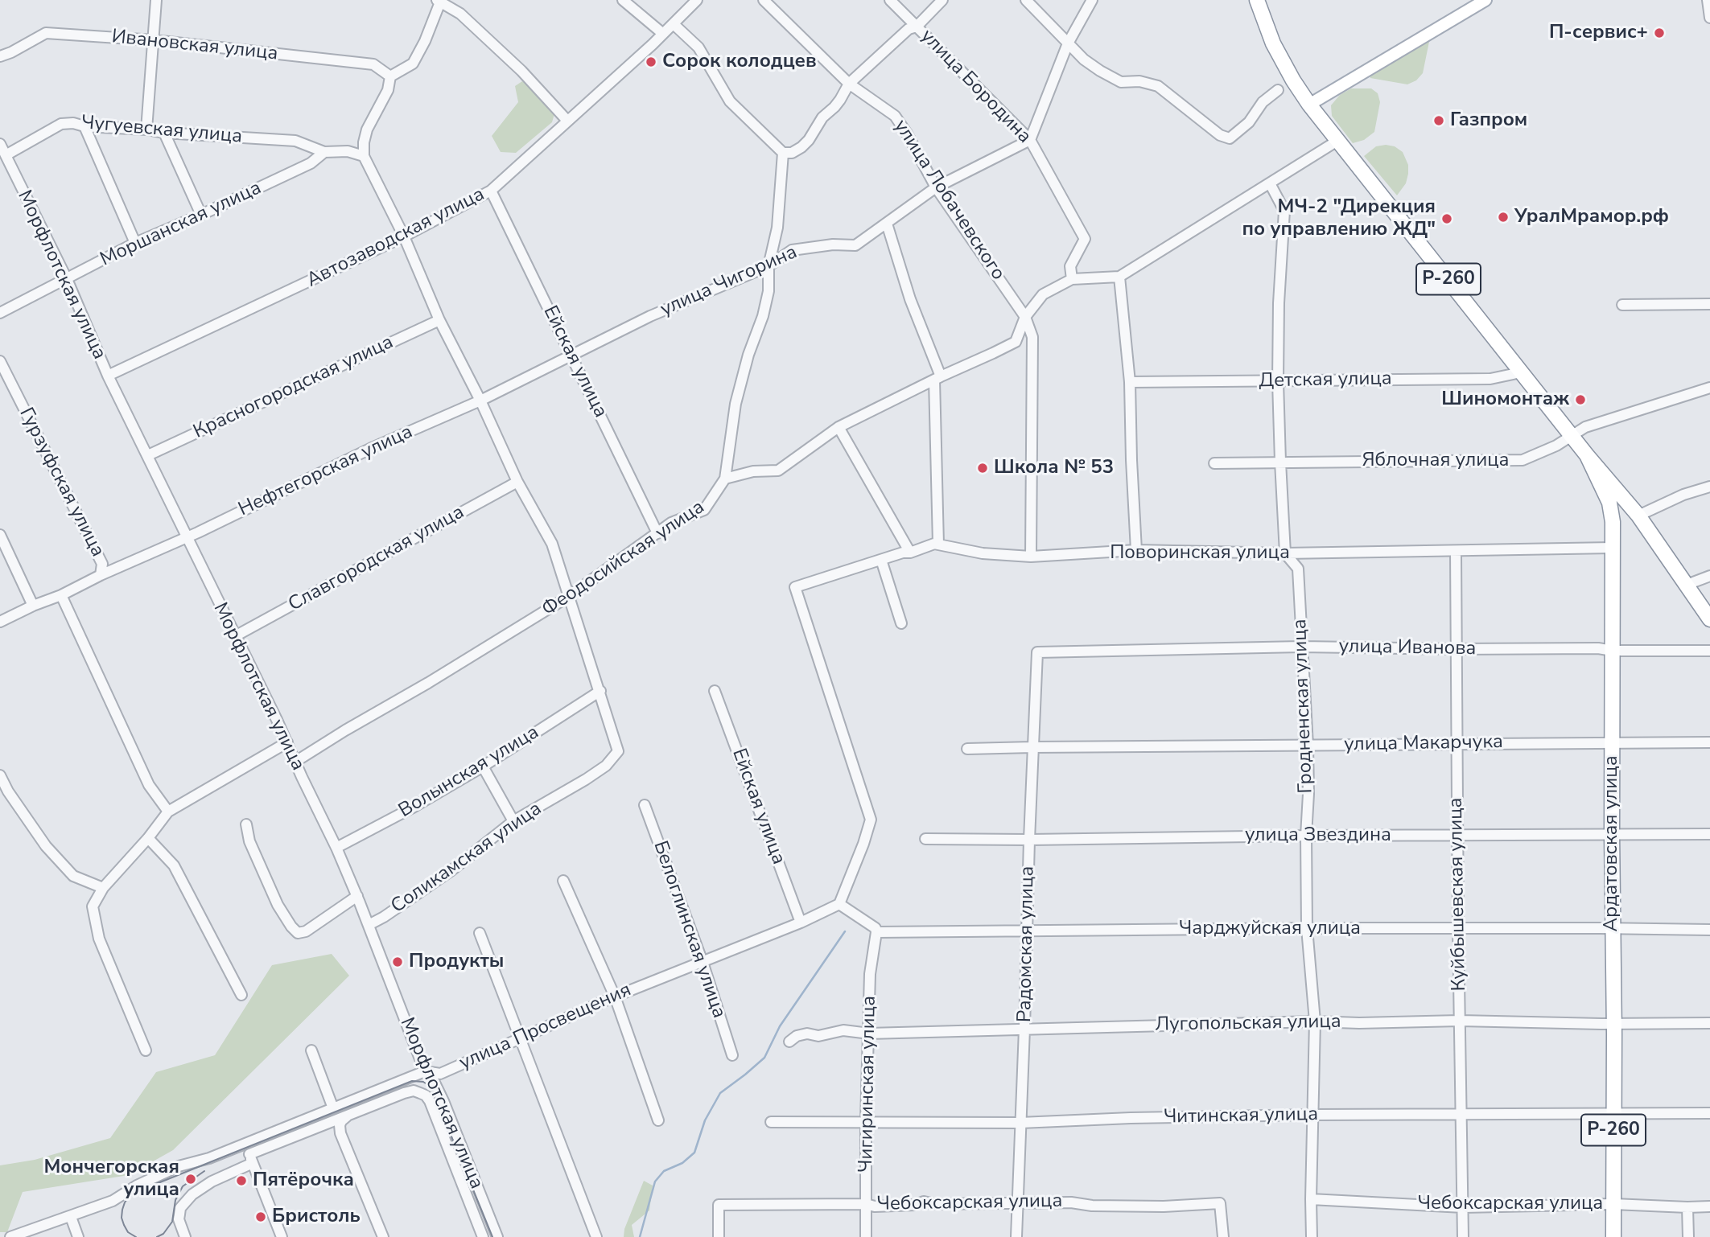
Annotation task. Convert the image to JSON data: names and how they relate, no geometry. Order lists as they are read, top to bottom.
{
  "streets": {
    "highway": ["Р-260", "Ардатовская улица"],
    "street": [
      "Ивановская улица",
      "улица Бородина",
      "Чугуевская улица",
      "улица Лобачевского",
      "Моршанская улица",
      "Автозаводская улица",
      "Морфлотская улица",
      "улица Чигорина",
      "Ейская улица",
      "Детская улица",
      "Красногородская улица",
      "Яблочная улица",
      "Нефтегорская улица",
      "Гурзуфская улица",
      "Поворинская улица",
      "Славгородская улица",
      "Феодосийская улица",
      "улица Иванова",
      "Гродненская улица",
      "улица Макарчука",
      "Волынская улица",
      "улица Звездина",
      "Соликамская улица",
      "Куйбышевская улица",
      "Чарджуйская улица",
      "Белоглинская улица",
      "Радомская улица",
      "Лугопольская улица",
      "улица Просвещения",
      "Чигиринская улица",
      "Читинская улица",
      "Чебоксарская улица"
    ]
  },
  "crossings": [
    ["улица Бородина", "улица Чигорина"],
    ["Чугуевская улица", "Моршанская улица"],
    ["Чугуевская улица", "Морфлотская улица"],
    ["улица Лобачевского", "улица Чигорина"],
    ["улица Лобачевского", "Поворинская улица"],
    ["Моршанская улица", "Морфлотская улица"],
    ["Автозаводская улица", "Морфлотская улица"],
    ["Автозаводская улица", "Ейская улица"],
    ["Морфлотская улица", "Красногородская улица"],
    ["Морфлотская улица", "Нефтегорская улица"],
    ["Морфлотская улица", "Славгородская улица"],
    ["Морфлотская улица", "Феодосийская улица"],
    ["Морфлотская улица", "Волынская улица"],
    ["Морфлотская улица", "Соликамская улица"],
    ["Морфлотская улица", "улица Просвещения"],
    ["Р-260", "Детская улица"],
    ["Р-260", "Яблочная улица"],
    ["Р-260", "Ардатовская улица"],
    ["улица Чигорина", "Нефтегорская улица"],
    ["Ейская улица", "Нефтегорская улица"],
    ["Ейская улица", "Феодосийская улица"],
    ["Ейская улица", "улица Просвещения"],
    ["Детская улица", "Гродненская улица"],
    ["Яблочная улица", "Гродненская улица"],
    ["Нефтегорская улица", "Гурзуфская улица"],
    ["Поворинская улица", "Гродненская улица"],
    ["Поворинская улица", "Ардатовская улица"],
    ["Поворинская улица", "Куйбышевская улица"],
    ["Поворинская улица", "улица Просвещения"],
    ["улица Иванова", "Гродненская улица"],
    ["улица Иванова", "Ардатовская улица"],
    ["улица Иванова", "Куйбышевская улица"],
    ["улица Иванова", "Радомская улица"],
    ["Гродненская улица", "улица Макарчука"],
    ["Гродненская улица", "улица Звездина"],
    ["Гродненская улица", "Чарджуйская улица"],
    ["Гродненская улица", "Лугопольская улица"],
    ["Гродненская улица", "Читинская улица"],
    ["Гродненская улица", "Чебоксарская улица"],
    ["улица Макарчука", "Ардатовская улица"],
    ["улица Макарчука", "Куйбышевская улица"],
    ["улица Макарчука", "Радомская улица"],
    ["Волынская улица", "Соликамская улица"],
    ["улица Звездина", "Ардатовская улица"],
    ["улица Звездина", "Куйбышевская улица"],
    ["улица Звездина", "Радомская улица"],
    ["Ардатовская улица", "Чарджуйская улица"],
    ["Ардатовская улица", "Лугопольская улица"],
    ["Ардатовская улица", "Читинская улица"],
    ["Ардатовская улица", "Чебоксарская улица"],
    ["Куйбышевская улица", "Чарджуйская улица"],
    ["Куйбышевская улица", "Лугопольская улица"],
    ["Куйбышевская улица", "Читинская улица"],
    ["Куйбышевская улица", "Чебоксарская улица"],
    ["Чарджуйская улица", "Радомская улица"],
    ["Чарджуйская улица", "Чигиринская улица"],
    ["Белоглинская улица", "улица Просвещения"],
    ["Радомская улица", "Лугопольская улица"],
    ["Радомская улица", "Читинская улица"],
    ["Радомская улица", "Чебоксарская улица"],
    ["Лугопольская улица", "Чигиринская улица"],
    ["Чигиринская улица", "Читинская улица"],
    ["Чигиринская улица", "Чебоксарская улица"]
  ],
  "places": [
    "П-сервис+",
    "Сорок колодцев",
    "Газпром",
    "УралМрамор.рф",
    "МЧ-2 \"Дирекция по управлению ЖД\"",
    "Шиномонтаж",
    "Школа № 53",
    "Продукты",
    "Мончегорская улица",
    "Пятёрочка",
    "Бристоль"
  ]
}
